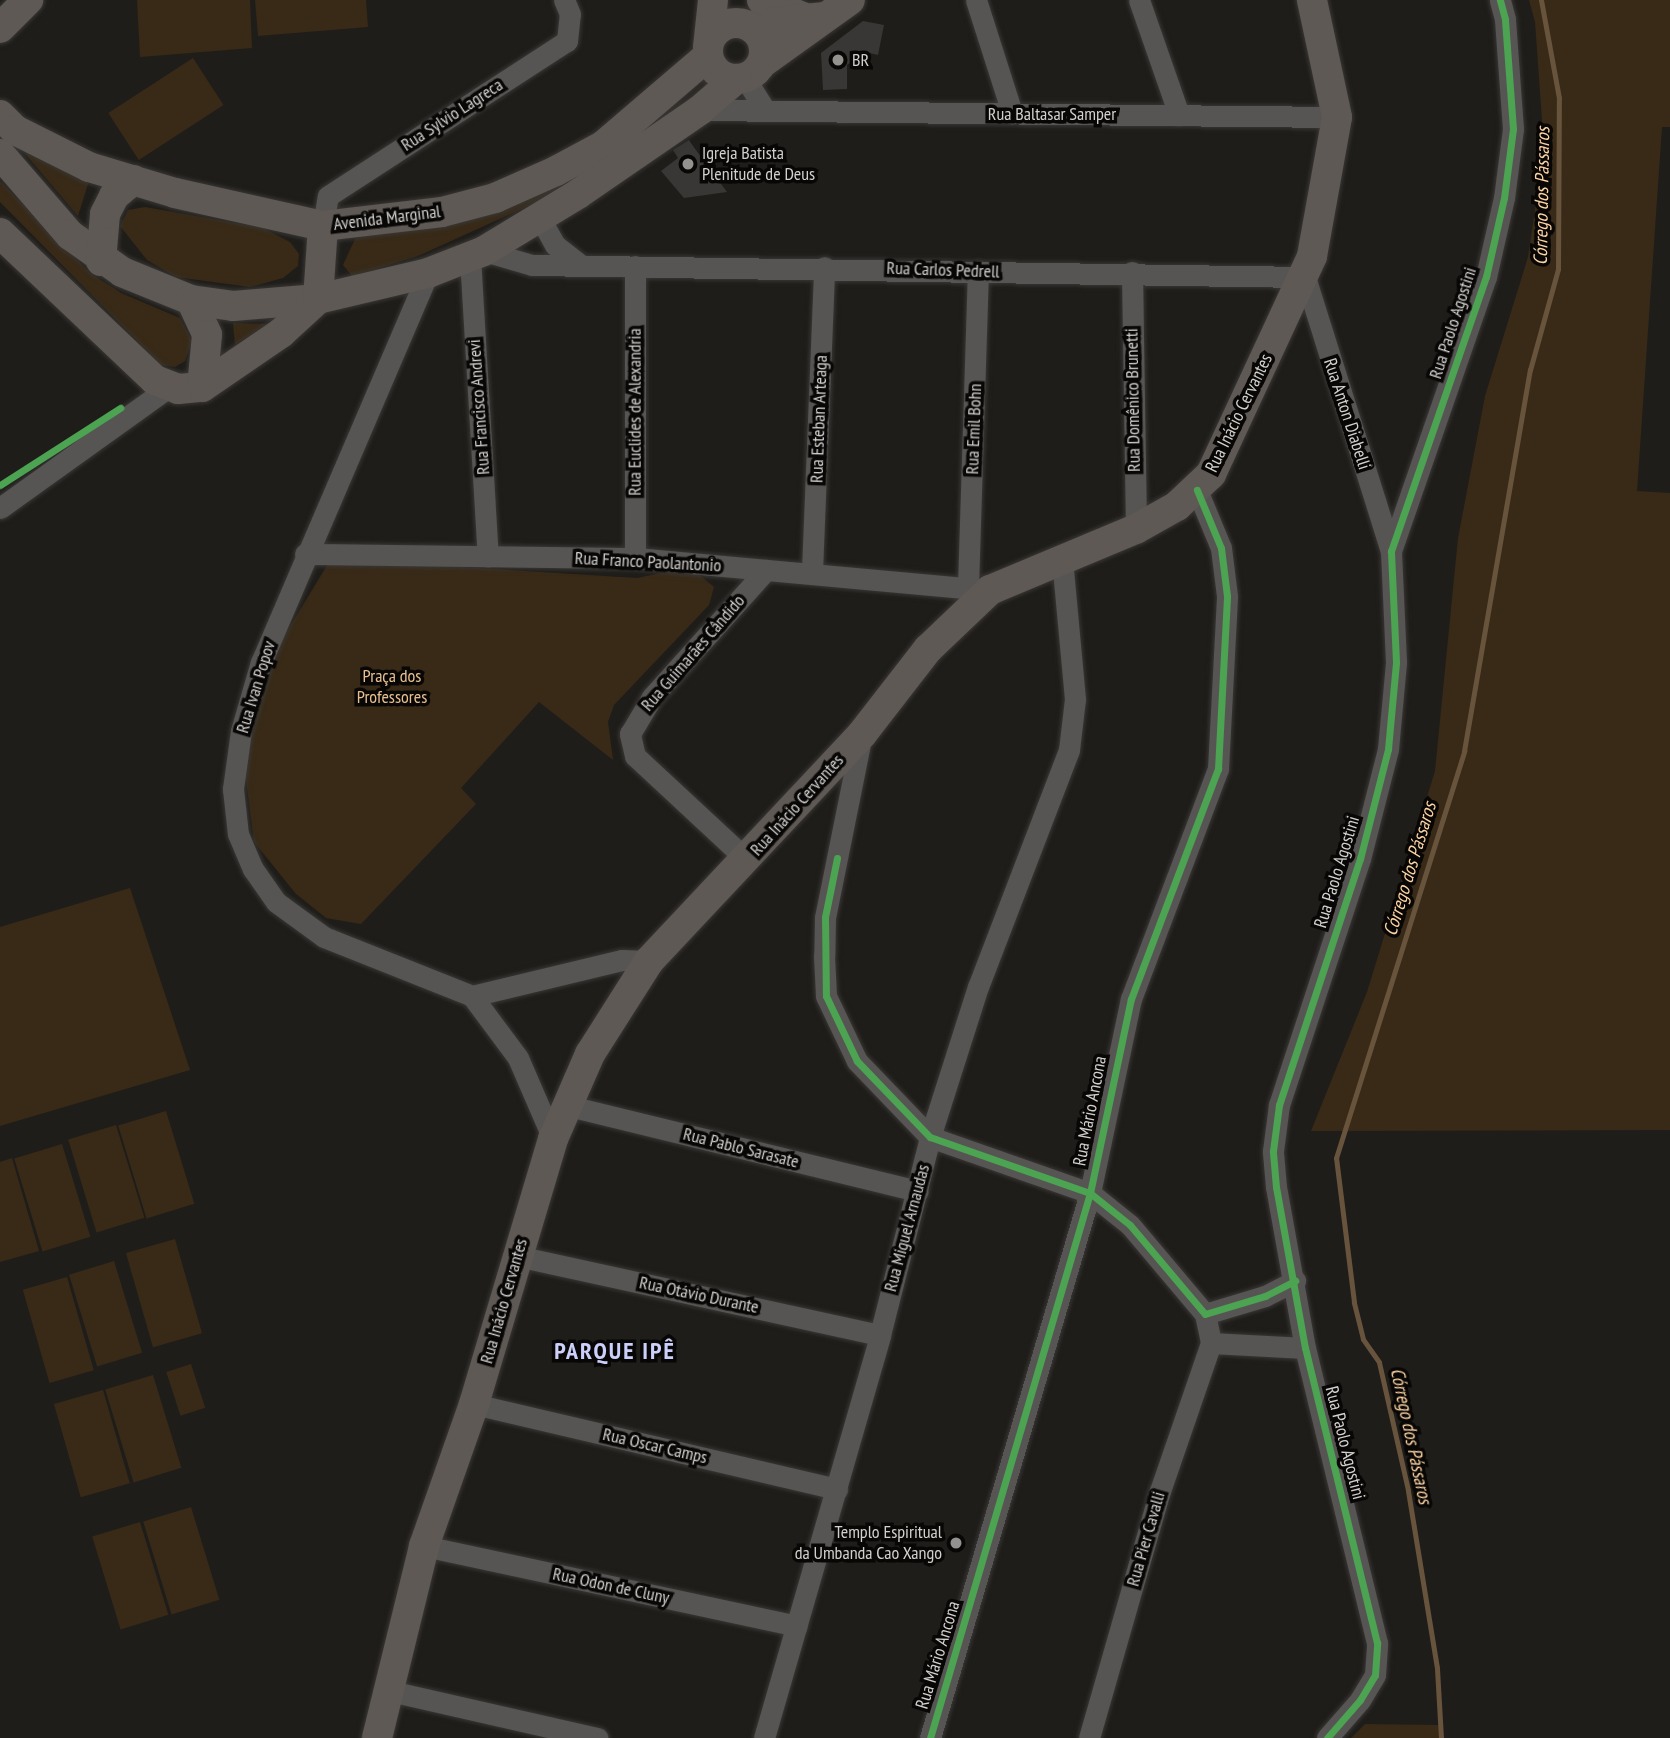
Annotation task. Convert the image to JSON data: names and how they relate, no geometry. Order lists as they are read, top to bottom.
{
  "streets": {
    "main road": ["Avenida Marginal", "Rua Inácio Cervantes"],
    "street": [
      "Rua Baltasar Samper",
      "Rua Sylvio Lagreca",
      "Rua Carlos Pedrell",
      "Rua Paolo Agostini",
      "Rua Domênico Brunetti",
      "Rua Francisco Andrevi",
      "Rua Euclides de Alexandria",
      "Rua Anton Diabelli",
      "Rua Esteban Arteaga",
      "Rua Emil Bohn",
      "Rua Franco Paolantonio",
      "Rua Guimarães Cândido",
      "Rua Ivan Popov",
      "Rua Mário Ancona",
      "Rua Pablo Sarasate",
      "Rua Miguel Arnaudas",
      "Rua Otávio Durante",
      "Rua Oscar Camps",
      "Rua Pier Cavalli",
      "Rua Odon de Cluny"
    ]
  },
  "crossings": [
    ["Rua Baltasar Samper", "Rua Inácio Cervantes"],
    ["Rua Sylvio Lagreca", "Avenida Marginal"],
    ["Rua Carlos Pedrell", "Rua Domênico Brunetti"],
    ["Rua Carlos Pedrell", "Rua Francisco Andrevi"],
    ["Rua Carlos Pedrell", "Rua Euclides de Alexandria"],
    ["Rua Carlos Pedrell", "Rua Inácio Cervantes"],
    ["Rua Carlos Pedrell", "Rua Anton Diabelli"],
    ["Rua Carlos Pedrell", "Rua Esteban Arteaga"],
    ["Rua Carlos Pedrell", "Rua Emil Bohn"],
    ["Rua Paolo Agostini", "Rua Anton Diabelli"],
    ["Rua Domênico Brunetti", "Rua Inácio Cervantes"],
    ["Rua Francisco Andrevi", "Rua Franco Paolantonio"],
    ["Rua Euclides de Alexandria", "Rua Franco Paolantonio"],
    ["Rua Inácio Cervantes", "Rua Anton Diabelli"],
    ["Rua Inácio Cervantes", "Rua Emil Bohn"],
    ["Rua Inácio Cervantes", "Rua Franco Paolantonio"],
    ["Rua Inácio Cervantes", "Rua Guimarães Cândido"],
    ["Rua Inácio Cervantes", "Rua Mário Ancona"],
    ["Rua Inácio Cervantes", "Rua Pablo Sarasate"],
    ["Rua Inácio Cervantes", "Rua Miguel Arnaudas"],
    ["Rua Inácio Cervantes", "Rua Otávio Durante"],
    ["Rua Inácio Cervantes", "Rua Oscar Camps"],
    ["Rua Inácio Cervantes", "Rua Odon de Cluny"],
    ["Rua Esteban Arteaga", "Rua Franco Paolantonio"],
    ["Rua Emil Bohn", "Rua Franco Paolantonio"],
    ["Rua Franco Paolantonio", "Rua Guimarães Cândido"],
    ["Rua Franco Paolantonio", "Rua Ivan Popov"],
    ["Rua Pablo Sarasate", "Rua Miguel Arnaudas"],
    ["Rua Miguel Arnaudas", "Rua Otávio Durante"],
    ["Rua Miguel Arnaudas", "Rua Oscar Camps"],
    ["Rua Miguel Arnaudas", "Rua Odon de Cluny"]
  ],
  "districts": ["PARQUE IPÊ"],
  "water": ["Córrego dos Pássaros"],
  "parks": ["Praça dos Professores"],
  "places": ["BR", "Igreja Batista Plenitude de Deus", "Templo Espiritual da Umbanda Cao Xango"]
}
